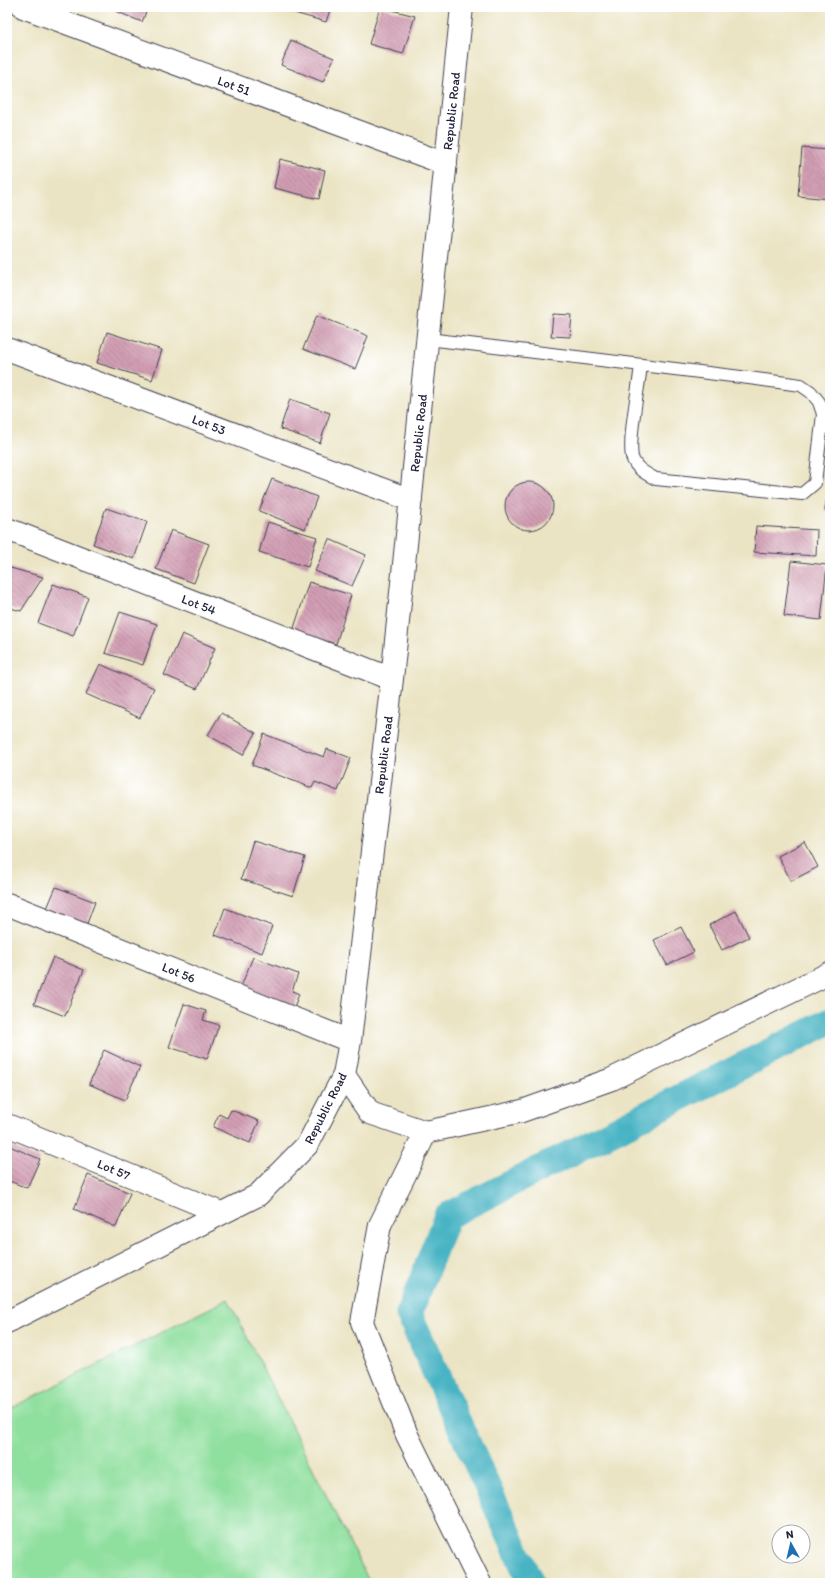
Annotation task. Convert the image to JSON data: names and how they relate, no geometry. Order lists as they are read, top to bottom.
{
  "streets": {
    "street": [
      "Lot 51",
      "Republic Road",
      "Lot 53",
      "Lot 54",
      "Lot 56",
      "Lot 57"
    ]
  },
  "crossings": [
    ["Lot 51", "Republic Road"],
    ["Republic Road", "Lot 53"],
    ["Republic Road", "Lot 54"],
    ["Republic Road", "Lot 56"],
    ["Republic Road", "Lot 57"]
  ],
  "north": "top"
}
